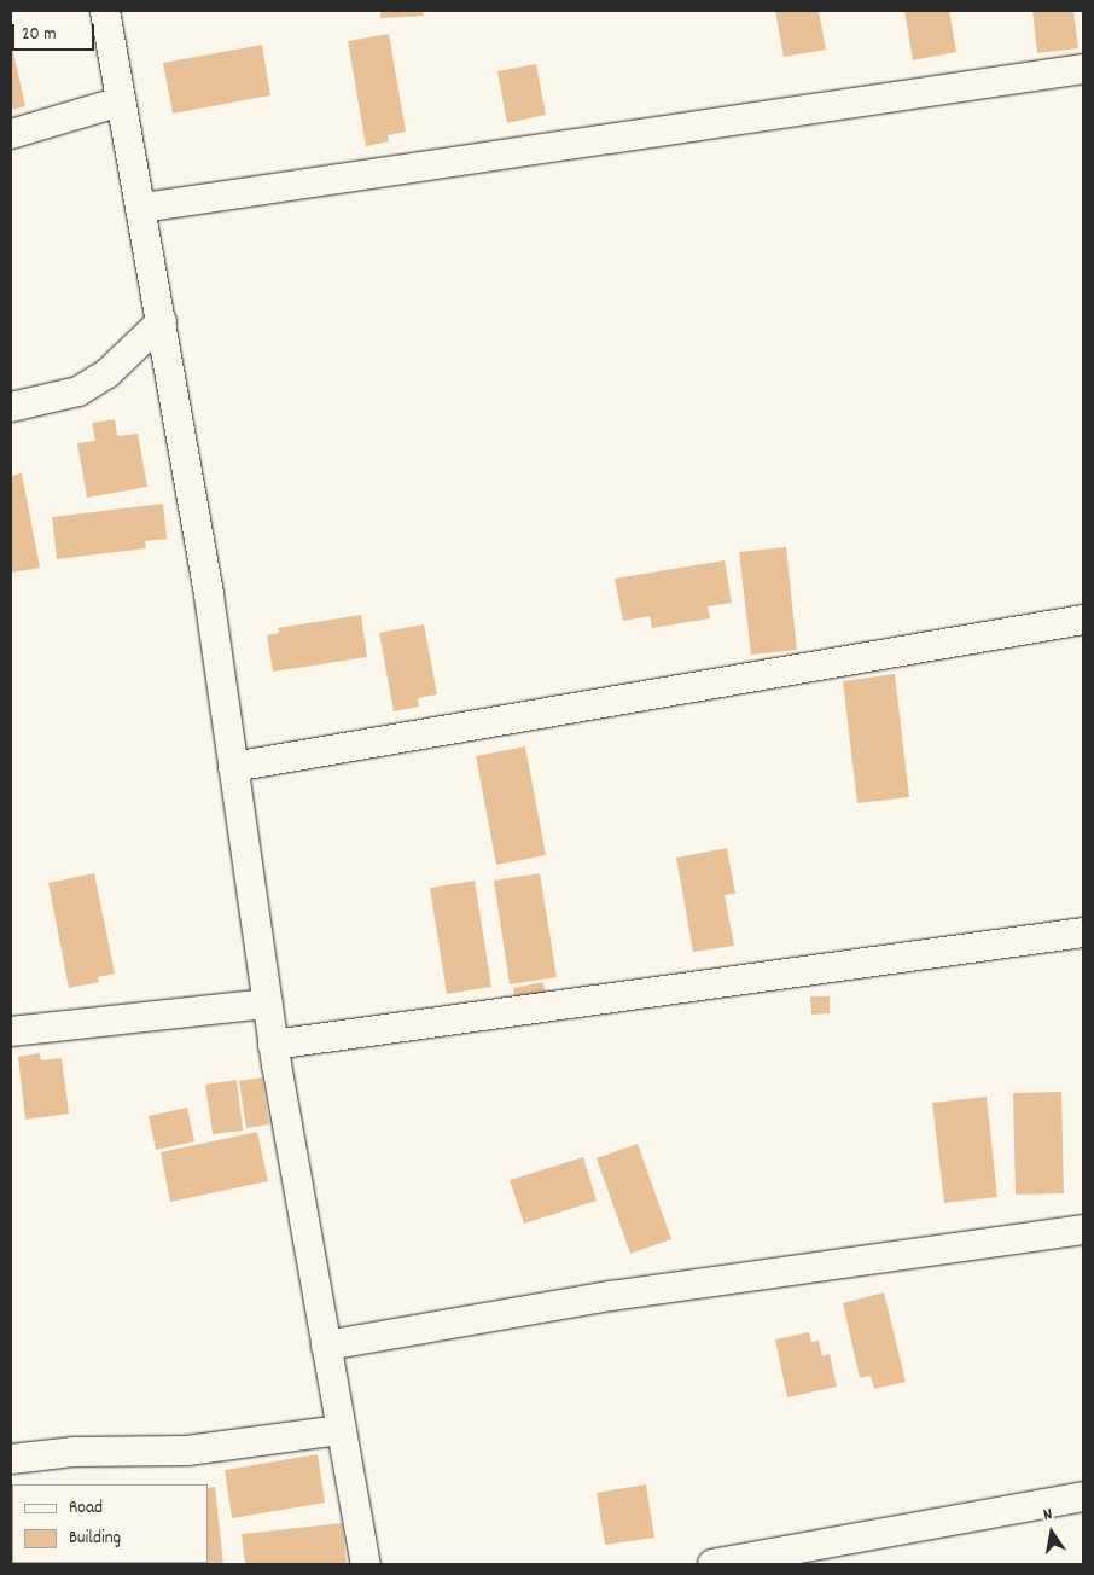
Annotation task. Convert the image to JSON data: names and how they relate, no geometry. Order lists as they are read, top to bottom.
{
  "legend": ["Road", "Building"],
  "scale_bar": "20 m",
  "north": "top"
}
